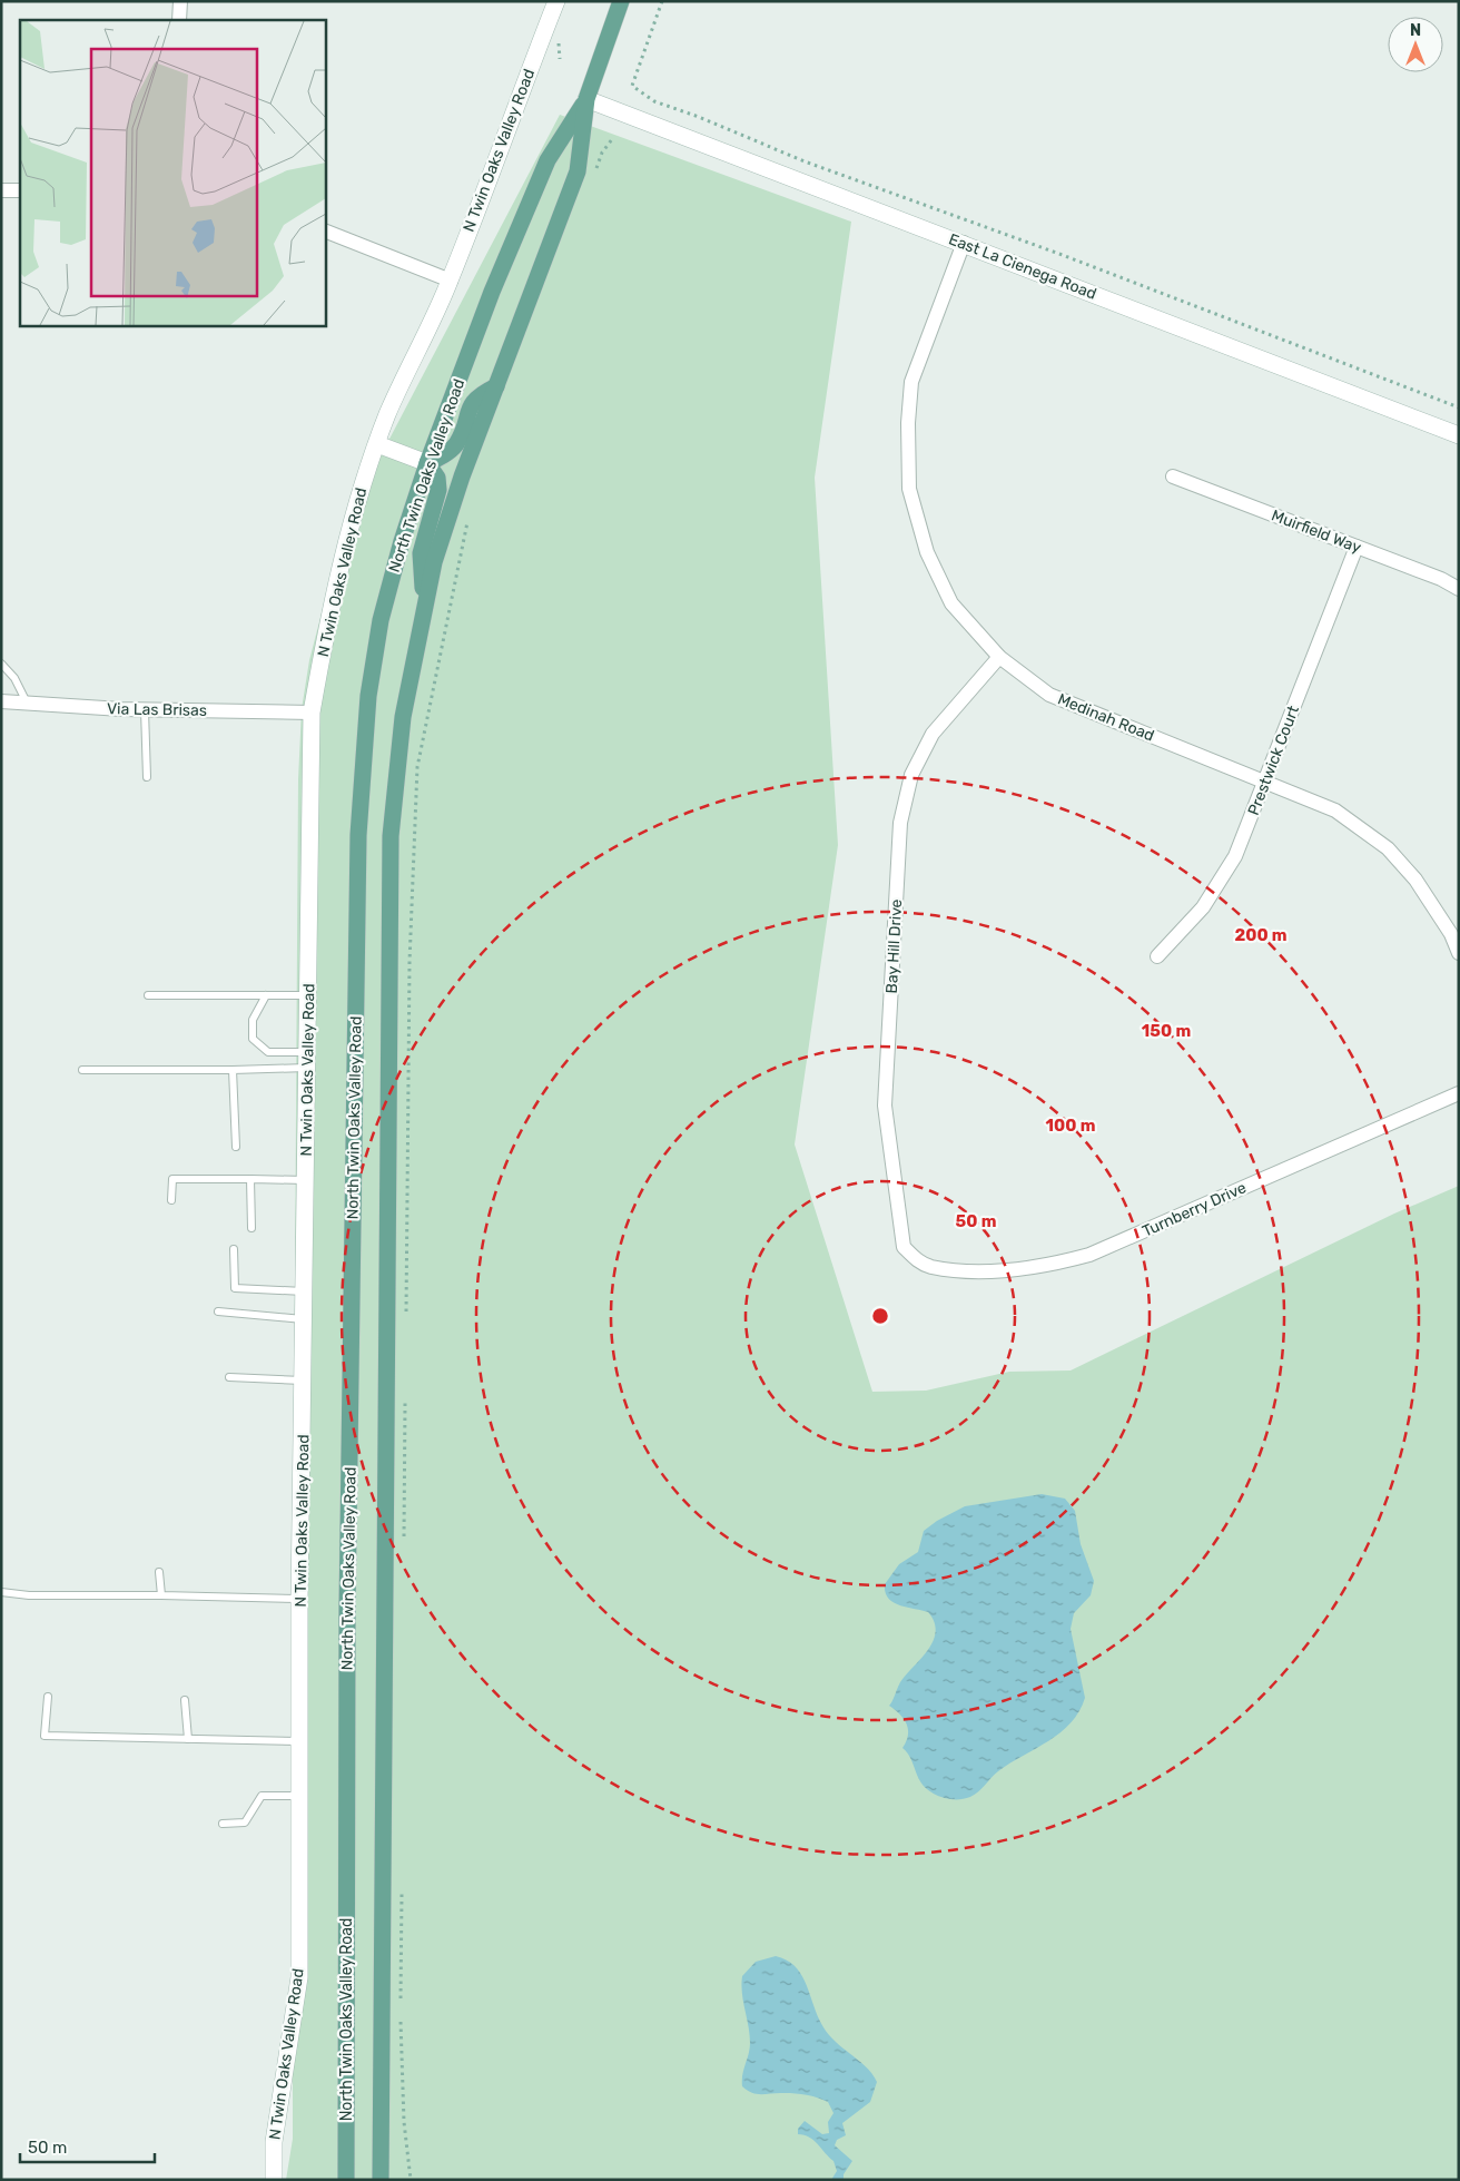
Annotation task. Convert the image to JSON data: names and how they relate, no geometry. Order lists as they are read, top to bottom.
{
  "streets": {
    "main road": ["North Twin Oaks Valley Road"],
    "street": [
      "N Twin Oaks Valley Road",
      "East La Cienega Road",
      "Muirfield Way",
      "Via Las Brisas",
      "Medinah Road",
      "Prestwick Court",
      "Bay Hill Drive",
      "Turnberry Drive"
    ]
  },
  "crossings": [
    ["N Twin Oaks Valley Road", "Via Las Brisas"],
    ["East La Cienega Road", "North Twin Oaks Valley Road"],
    ["East La Cienega Road", "Medinah Road"],
    ["Muirfield Way", "Prestwick Court"],
    ["Medinah Road", "Prestwick Court"],
    ["Medinah Road", "Bay Hill Drive"],
    ["Bay Hill Drive", "Turnberry Drive"]
  ],
  "scale_bar": "50 m",
  "north": "top",
  "rings": [
    "200 m",
    "150 m",
    "100 m",
    "50 m"
  ]
}
